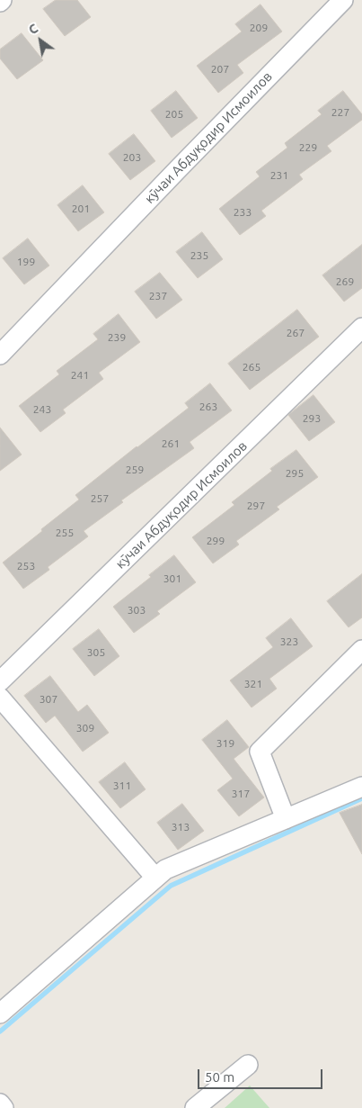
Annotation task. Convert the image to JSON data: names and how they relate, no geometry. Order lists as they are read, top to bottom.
{
  "streets": {
    "street": ["кӯчаи Абдуқодир Исмоилов"]
  },
  "house_numbers": [
    "209",
    "207",
    "227",
    "205",
    "229",
    "203",
    "231",
    "201",
    "233",
    "235",
    "199",
    "269",
    "237",
    "267",
    "239",
    "265",
    "241",
    "263",
    "243",
    "293",
    "261",
    "259",
    "295",
    "257",
    "297",
    "255",
    "299",
    "253",
    "301",
    "303",
    "323",
    "305",
    "321",
    "307",
    "309",
    "319",
    "311",
    "317",
    "313"
  ],
  "scale_bar": "50 m",
  "north": "top left"
}
